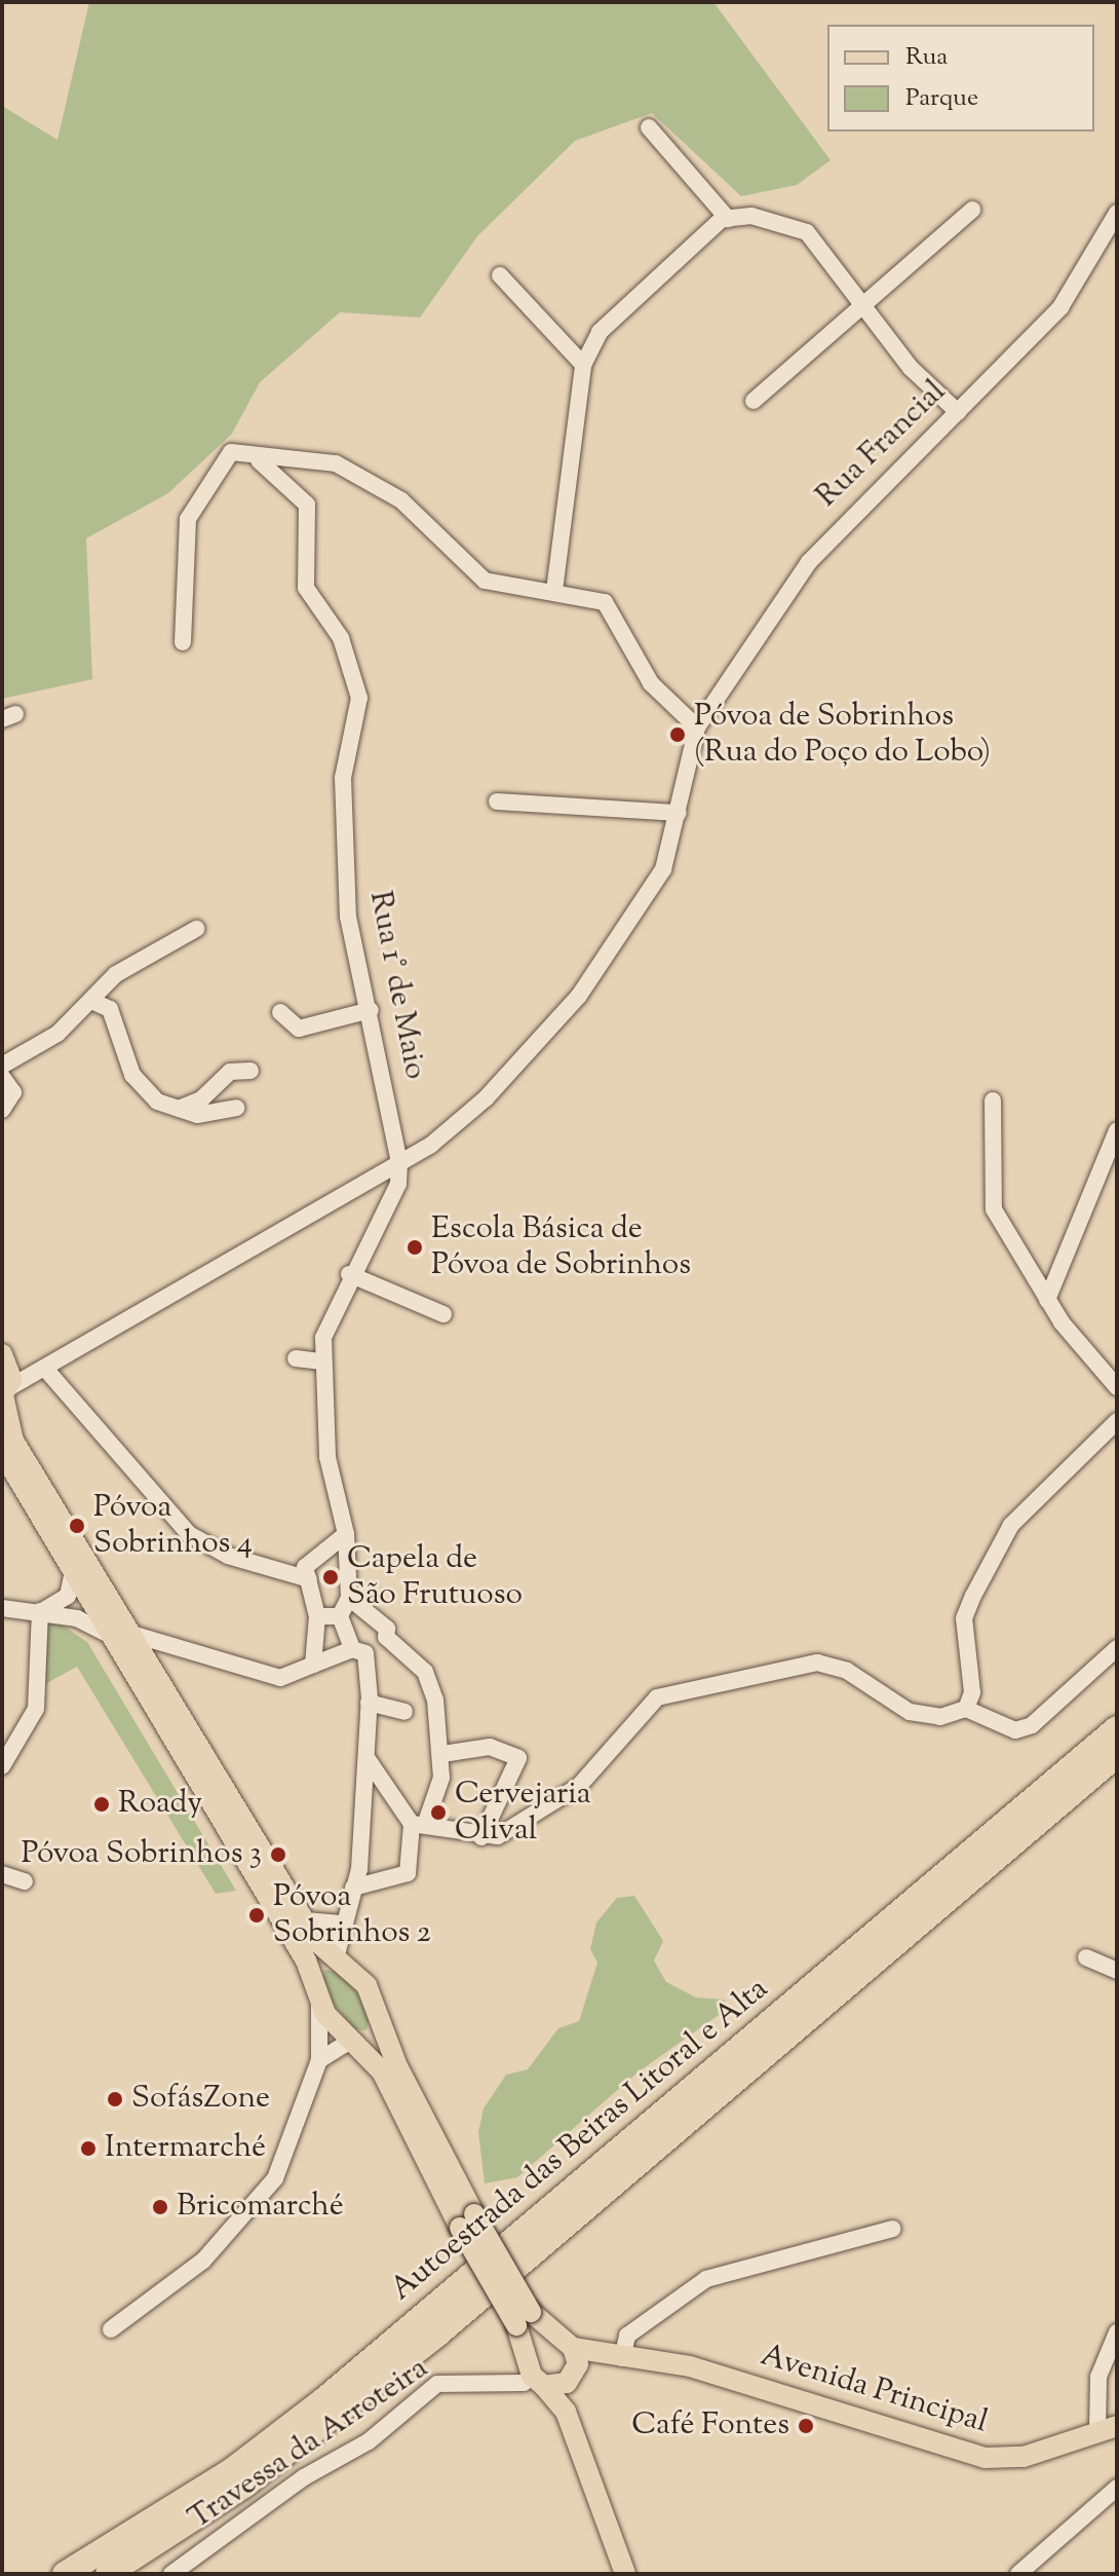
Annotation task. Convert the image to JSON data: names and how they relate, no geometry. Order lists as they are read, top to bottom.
{
  "streets": {
    "highway": ["Autoestrada das Beiras Litoral e Alta"],
    "main road": ["Avenida Principal"],
    "street": ["Rua Francial", "Rua 1° de Maio", "Travessa da Arroteira"]
  },
  "places": [
    "Póvoa de Sobrinhos (Rua do Poço do Lobo)",
    "Escola Básica de Póvoa de Sobrinhos",
    "Póvoa Sobrinhos 4",
    "Capela de São Frutuoso",
    "Roady",
    "Cervejaria Olival",
    "Póvoa Sobrinhos 3",
    "Póvoa Sobrinhos 2",
    "SofásZone",
    "Intermarché",
    "Bricomarché",
    "Café Fontes"
  ],
  "legend": ["Rua", "Parque"]
}
